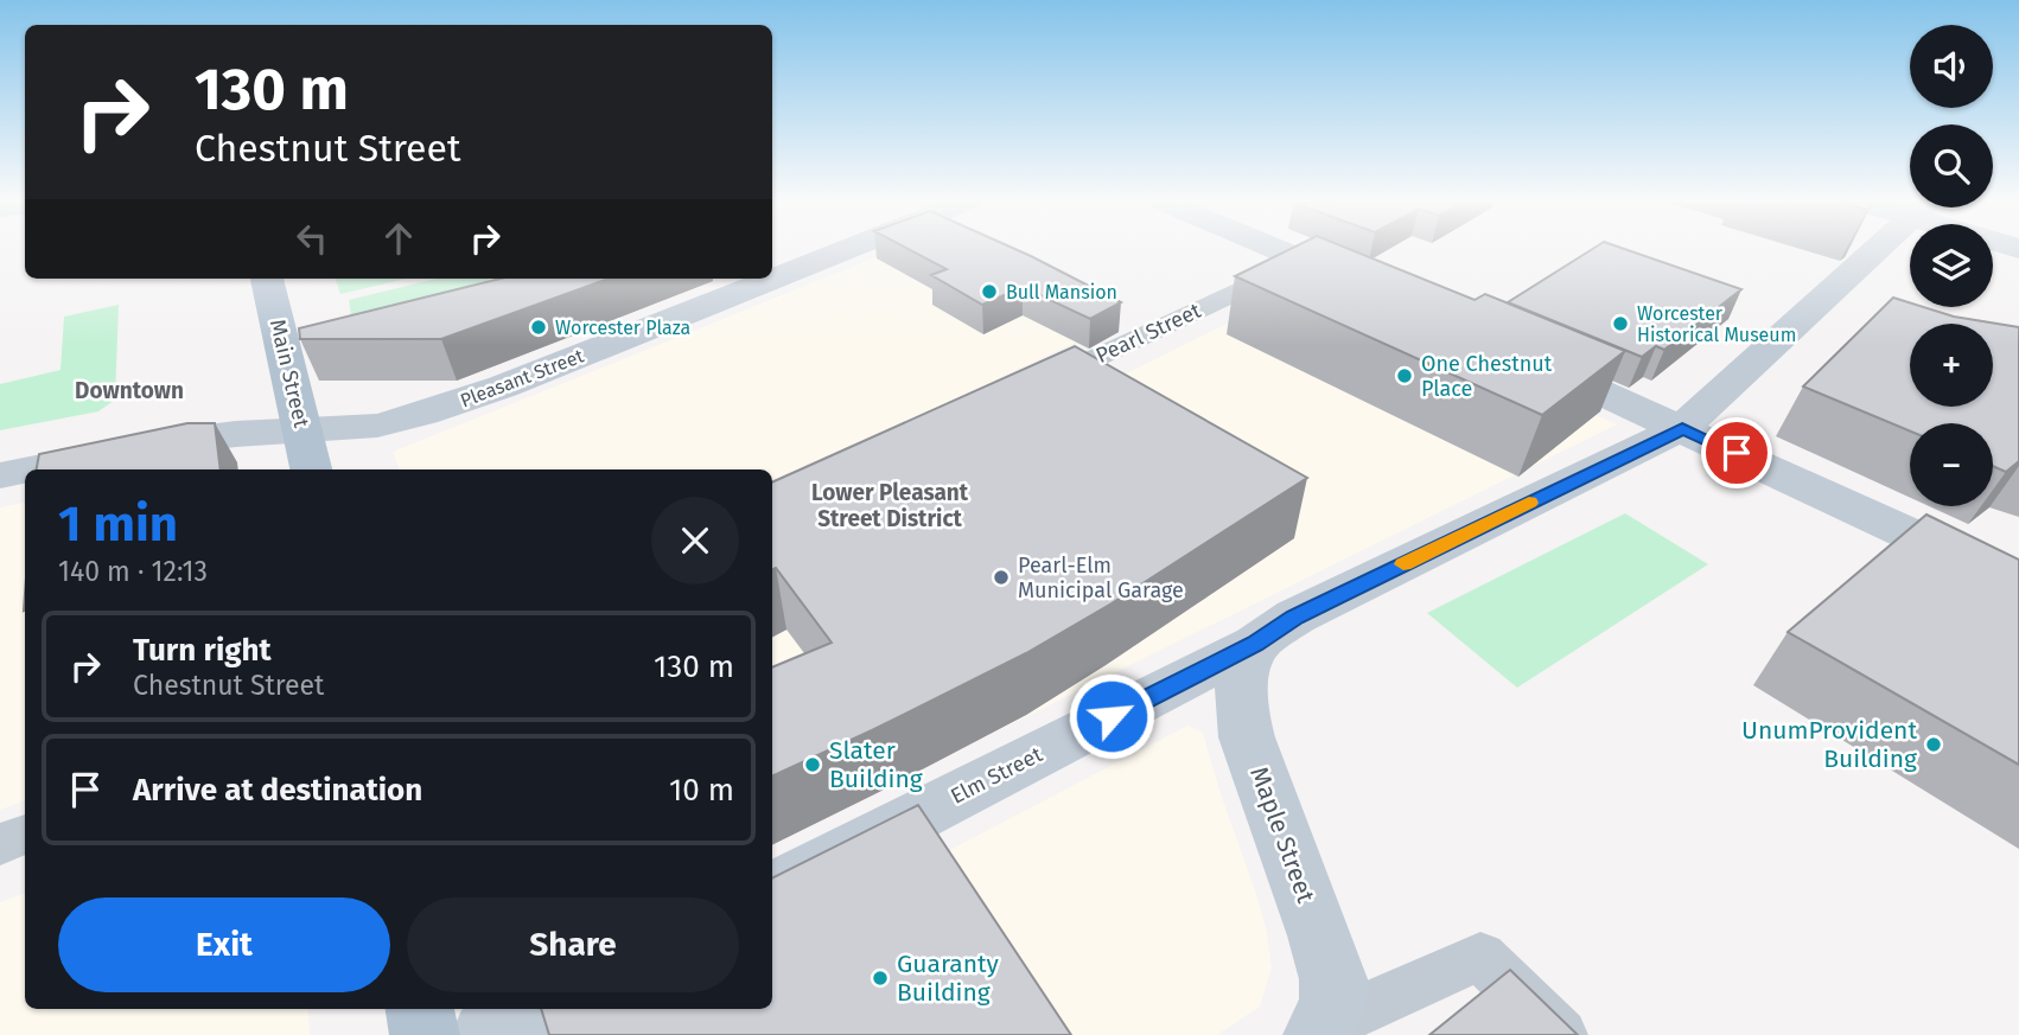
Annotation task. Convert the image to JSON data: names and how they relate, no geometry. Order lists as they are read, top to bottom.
{
  "streets": {
    "main road": [
      "Main Street",
      "Pleasant Street",
      "Elm Street",
      "Maple Street"
    ],
    "street": ["Pearl Street"]
  },
  "crossings": [
    ["Main Street", "Pleasant Street"],
    ["Elm Street", "Maple Street"]
  ],
  "districts": ["Downtown", "Lower Pleasant Street District"],
  "places": [
    "Bull Mansion",
    "Worcester Historical Museum",
    "Worcester Plaza",
    "One Chestnut Place",
    "Pearl-Elm Municipal Garage",
    "UnumProvident Building",
    "Slater Building",
    "Guaranty Building"
  ],
  "page": {
    "map_buttons": ["+", "−"],
    "turn": ["130 m", "Chestnut Street"],
    "heading": ["1 min", "140 m · 12:13"],
    "list": [
      {
        "name": "Turn right",
        "note": "Chestnut Street",
        "value": "130 m"
      },
      {
        "name": "Arrive at destination",
        "value": "10 m"
      }
    ],
    "buttons": ["Exit", "Share"]
  }
}
